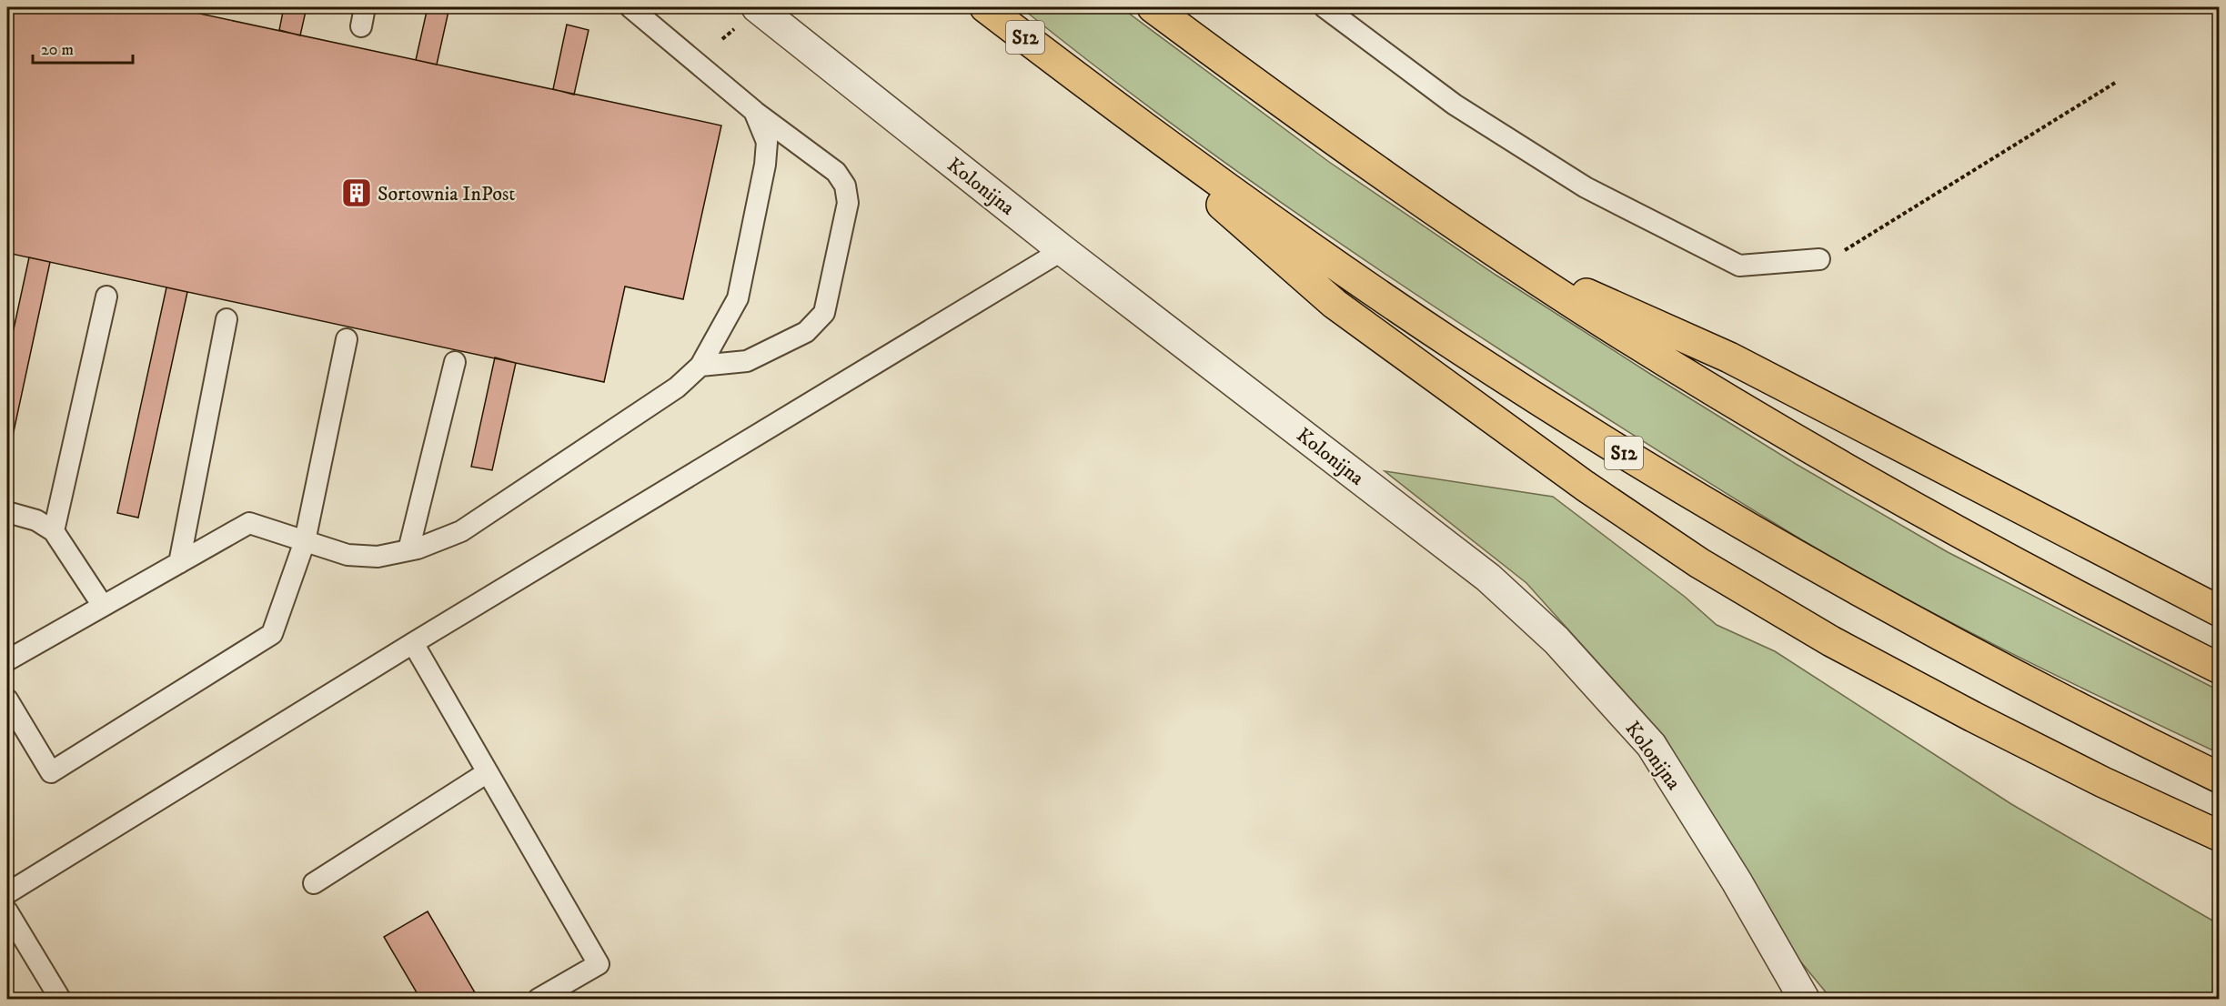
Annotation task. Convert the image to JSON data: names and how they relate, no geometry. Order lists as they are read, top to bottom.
{
  "streets": {
    "highway": ["S12"],
    "street": ["Kolonijna"]
  },
  "places": {
    "building": ["Sortownia InPost"]
  },
  "scale_bar": "20 m"
}
